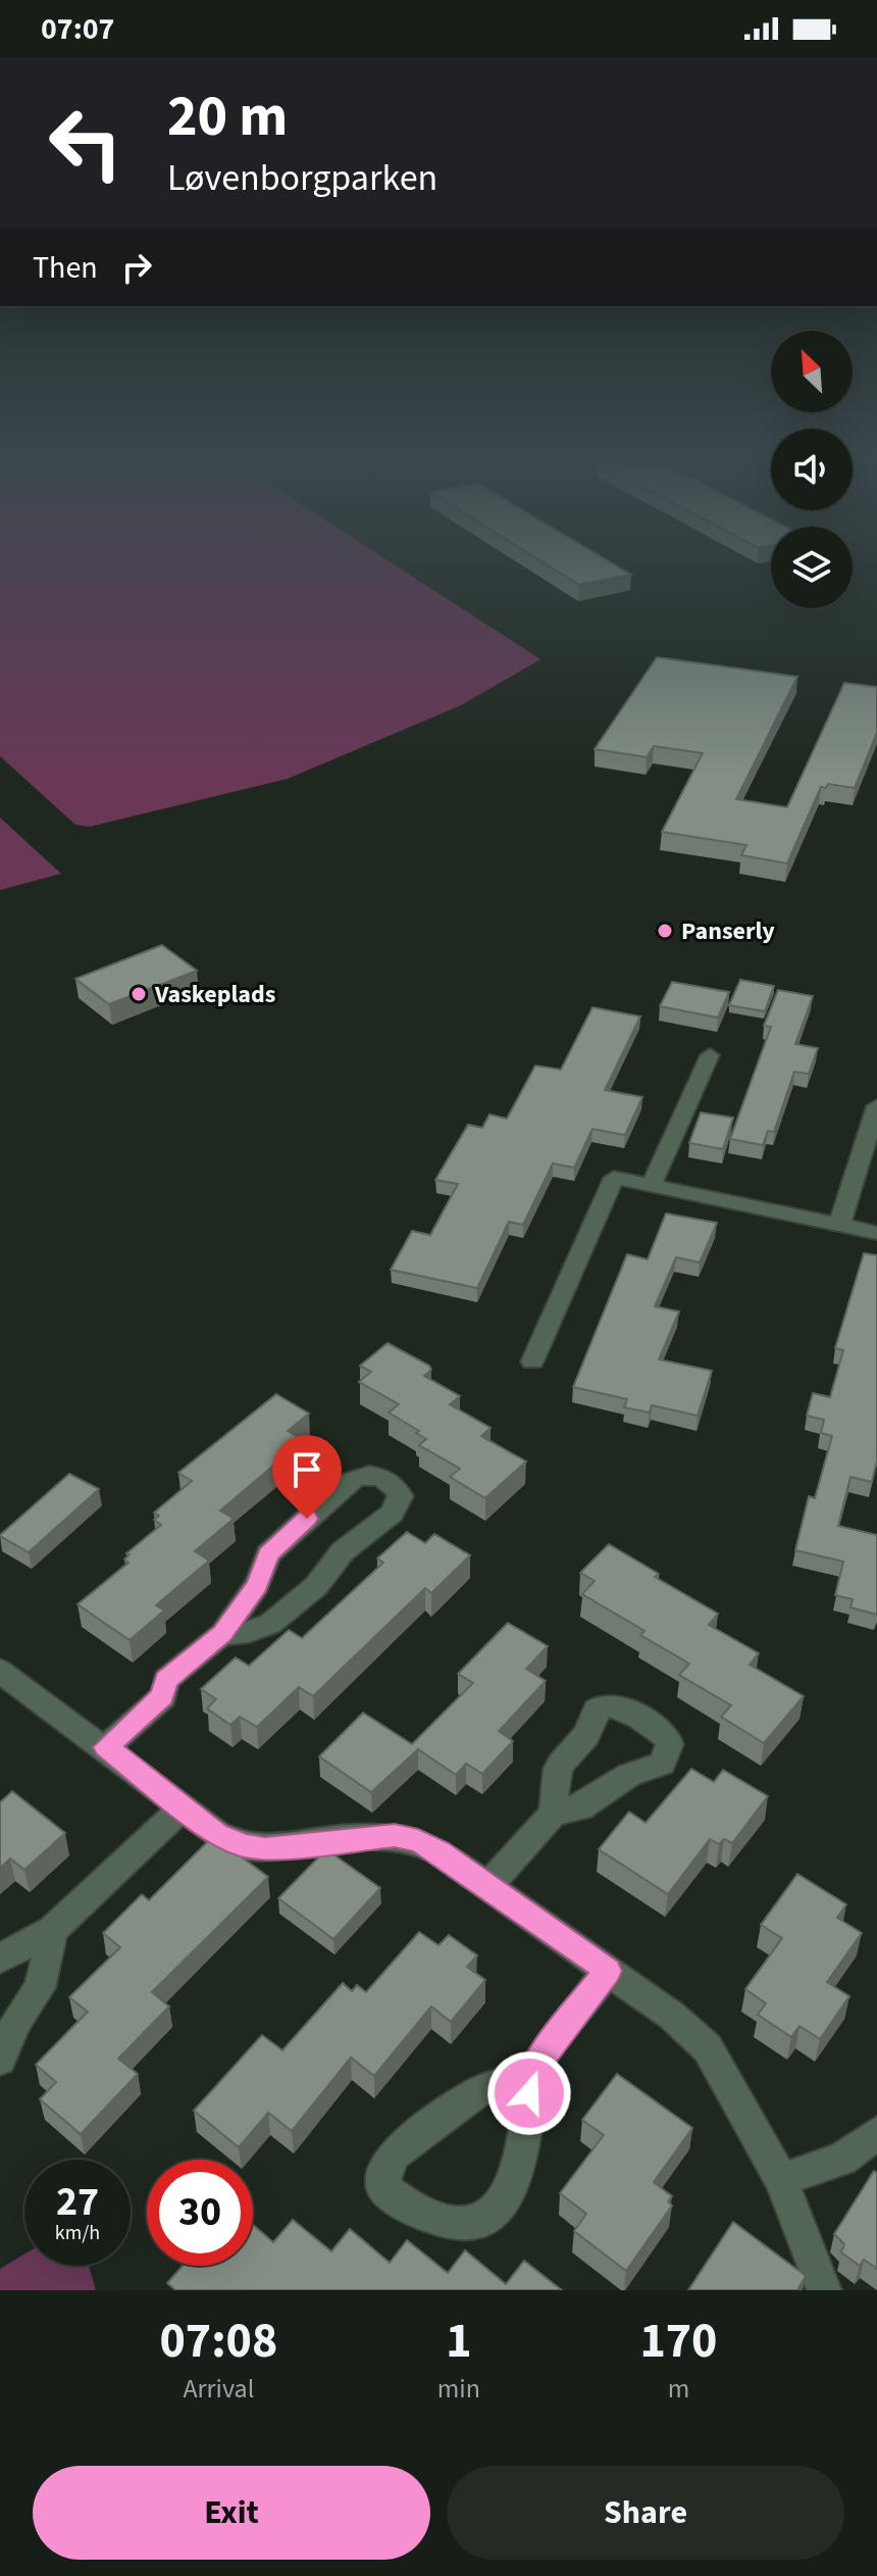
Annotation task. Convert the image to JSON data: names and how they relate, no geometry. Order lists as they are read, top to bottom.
{
  "places": ["Panserly", "Vaskeplads"],
  "north": "top left",
  "page": {
    "status": "07:07",
    "turn": ["20 m", "Løvenborgparken"],
    "then": "Then",
    "speed": "27 km/h",
    "limit": "30",
    "eta": [
      "07:08",
      "Arrival",
      "1",
      "min",
      "170",
      "m"
    ],
    "buttons": ["Exit", "Share"]
  }
}
